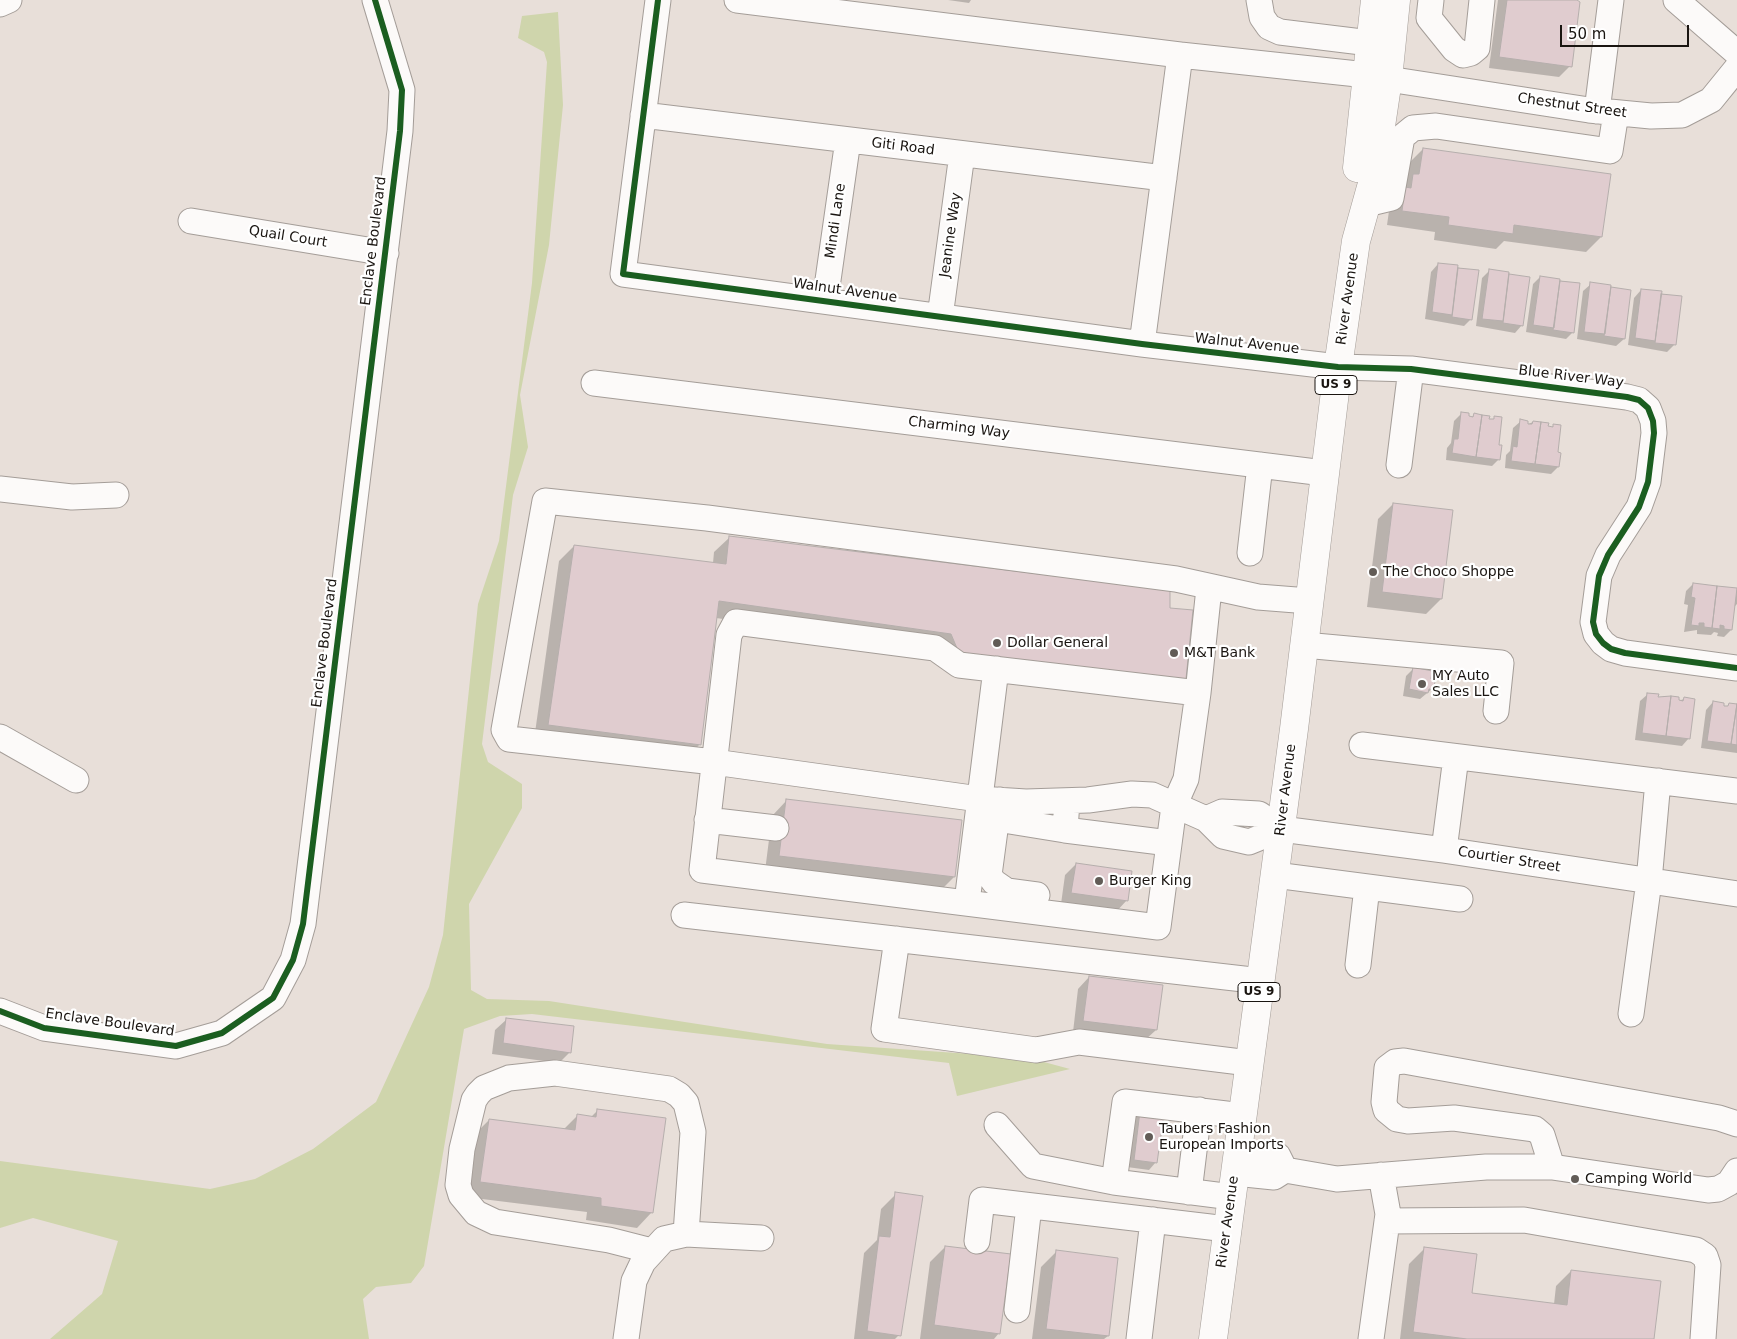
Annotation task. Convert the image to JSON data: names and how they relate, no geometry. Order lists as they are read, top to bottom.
{
  "streets": {
    "highway": ["River Avenue", "US 9"],
    "street": [
      "Chestnut Street",
      "Giti Road",
      "Mindi Lane",
      "Jeanine Way",
      "Quail Court",
      "Enclave Boulevard",
      "Walnut Avenue",
      "Blue River Way",
      "Charming Way",
      "Courtier Street"
    ]
  },
  "crossings": [
    ["Chestnut Street", "River Avenue"],
    ["Giti Road", "Mindi Lane"],
    ["Giti Road", "Jeanine Way"],
    ["Giti Road", "Walnut Avenue"],
    ["Mindi Lane", "Walnut Avenue"],
    ["Jeanine Way", "Walnut Avenue"],
    ["Quail Court", "Enclave Boulevard"],
    ["Walnut Avenue", "River Avenue"],
    ["Walnut Avenue", "Blue River Way"],
    ["River Avenue", "Blue River Way"],
    ["River Avenue", "Charming Way"],
    ["River Avenue", "Courtier Street"]
  ],
  "places": [
    "The Choco Shoppe",
    "Dollar General",
    "M&T Bank",
    "MY Auto Sales LLC",
    "Burger King",
    "Taubers Fashion European Imports",
    "Camping World"
  ],
  "scale_bar": "50 m"
}
